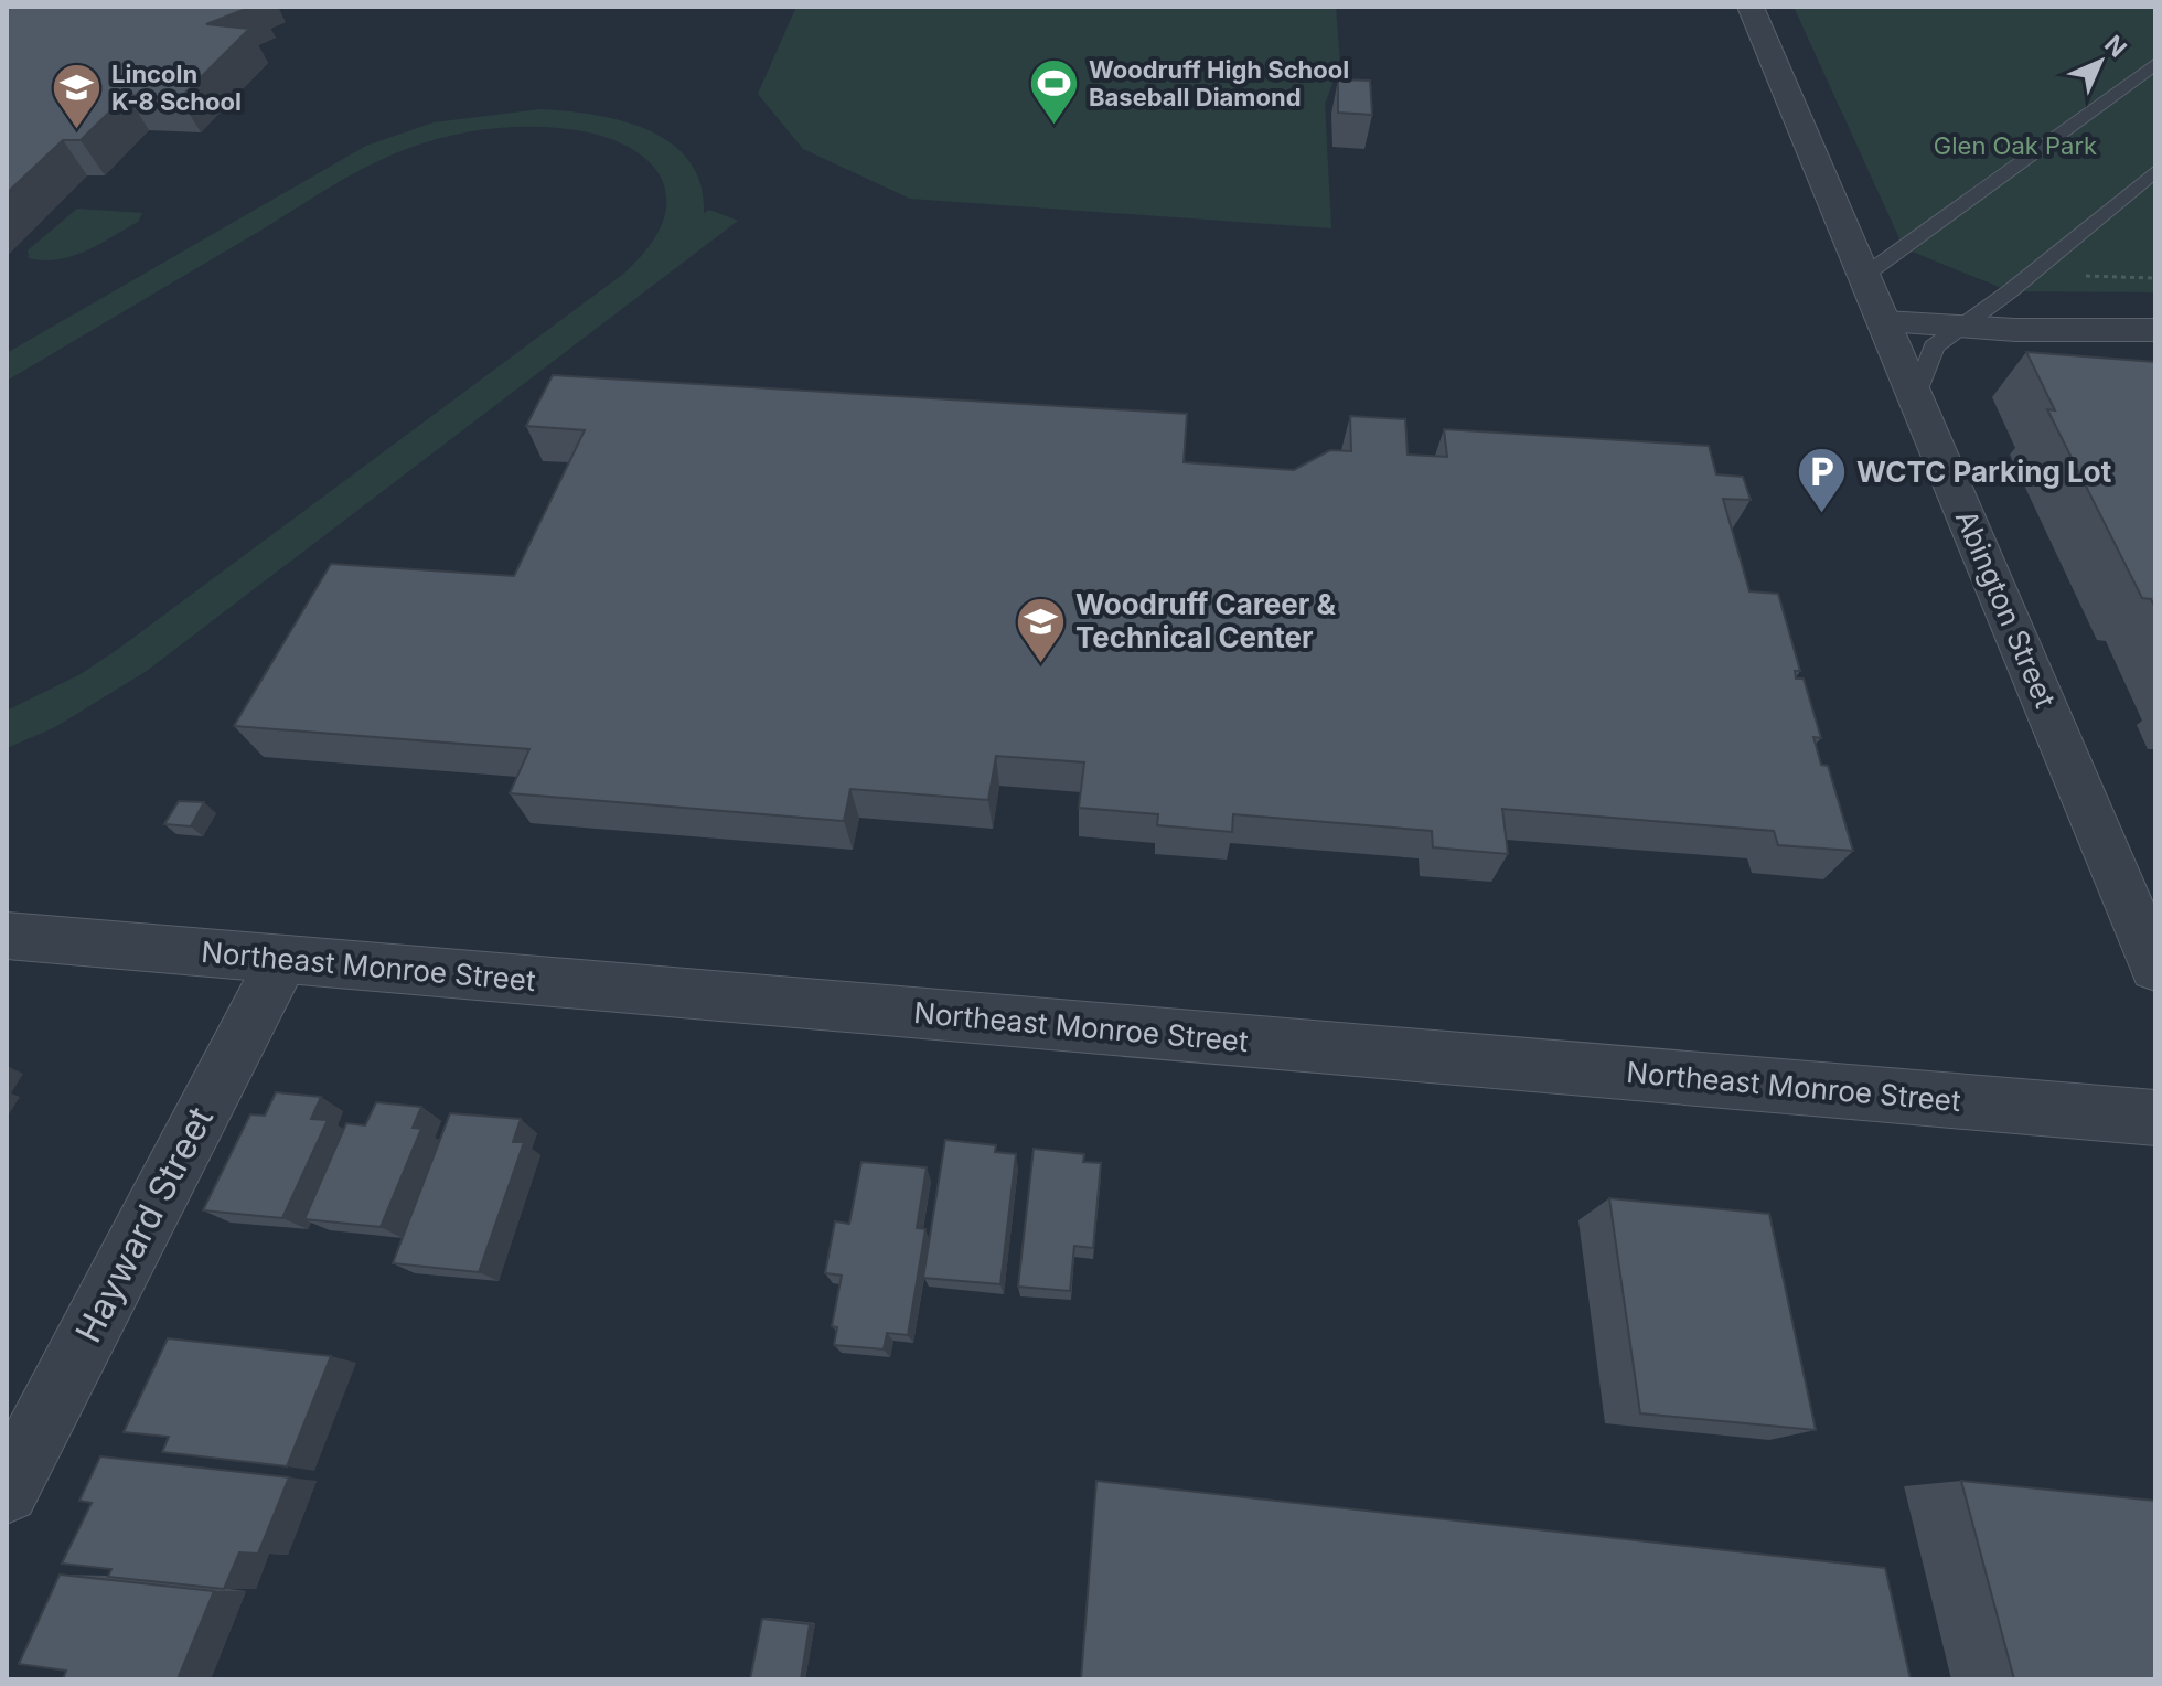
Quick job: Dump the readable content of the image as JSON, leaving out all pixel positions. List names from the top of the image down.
{
  "streets": {
    "street": ["Abington Street", "Northeast Monroe Street", "Hayward Street"]
  },
  "crossings": [
    ["Northeast Monroe Street", "Hayward Street"]
  ],
  "parks": ["Glen Oak Park"],
  "places": {
    "sports": ["Woodruff High School Baseball Diamond"],
    "school or university": ["Lincoln K-8 School", "Woodruff Career & Technical Center"],
    "parking": ["WCTC Parking Lot"]
  },
  "north": "top right"
}
